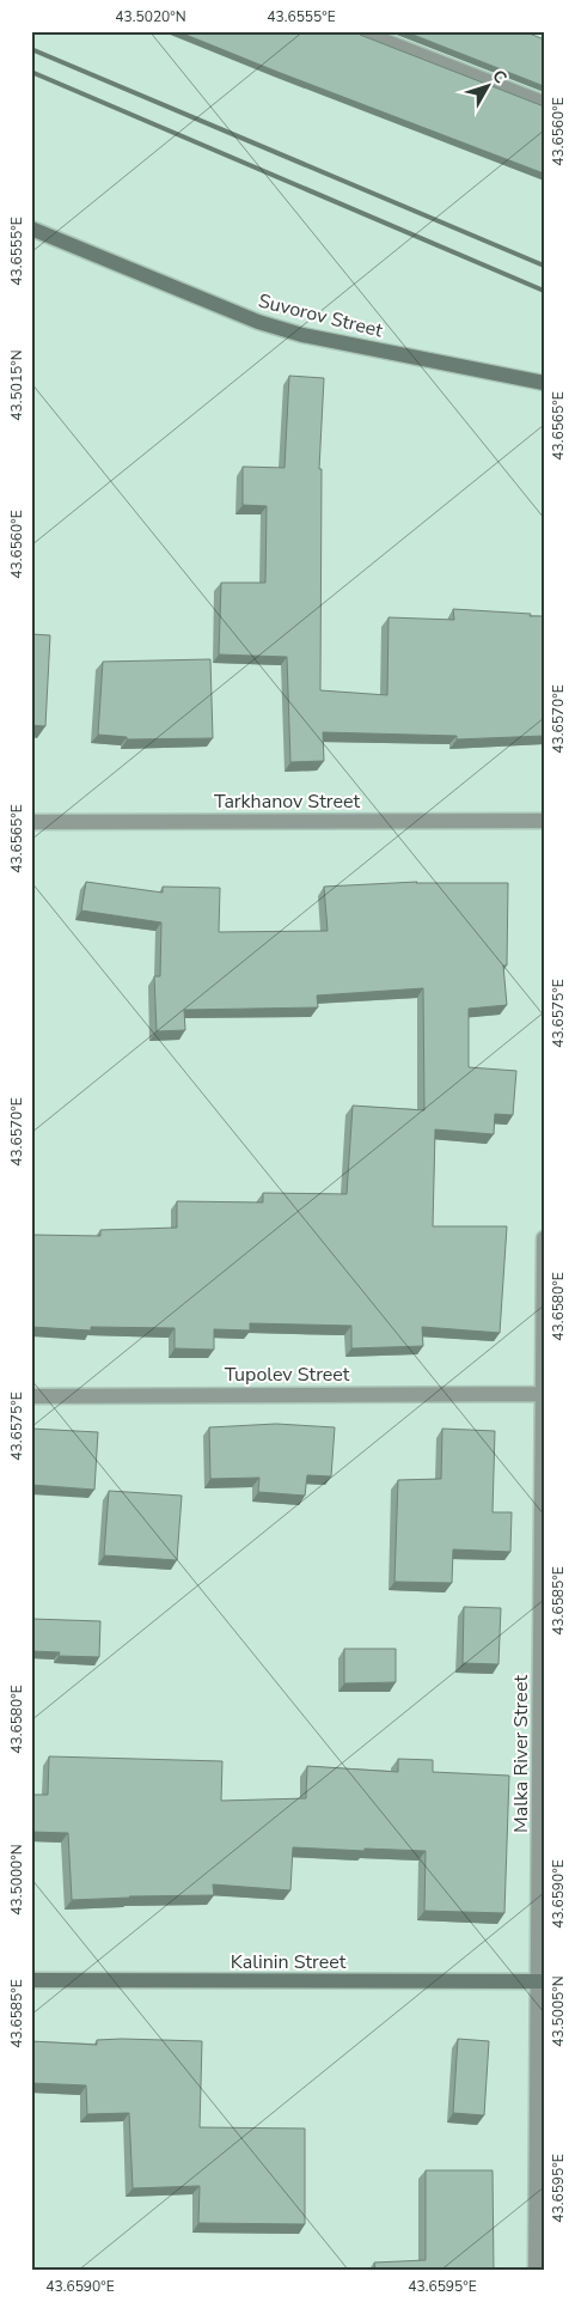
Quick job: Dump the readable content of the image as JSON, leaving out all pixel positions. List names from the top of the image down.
{
  "streets": {
    "main road": ["Suvorov Street", "Kalinin Street"],
    "street": ["Tarkhanov Street", "Tupolev Street", "Malka River Street"]
  },
  "crossings": [
    ["Tupolev Street", "Malka River Street"],
    ["Malka River Street", "Kalinin Street"]
  ],
  "north": "top right",
  "coordinates": [
    "43.5020°N",
    "43.6555°E",
    "43.6560°E",
    "43.5015°N",
    "43.6565°E",
    "43.6570°E",
    "43.6575°E",
    "43.6580°E",
    "43.6585°E",
    "43.5000°N",
    "43.6590°E",
    "43.5005°N",
    "43.6595°E"
  ]
}
